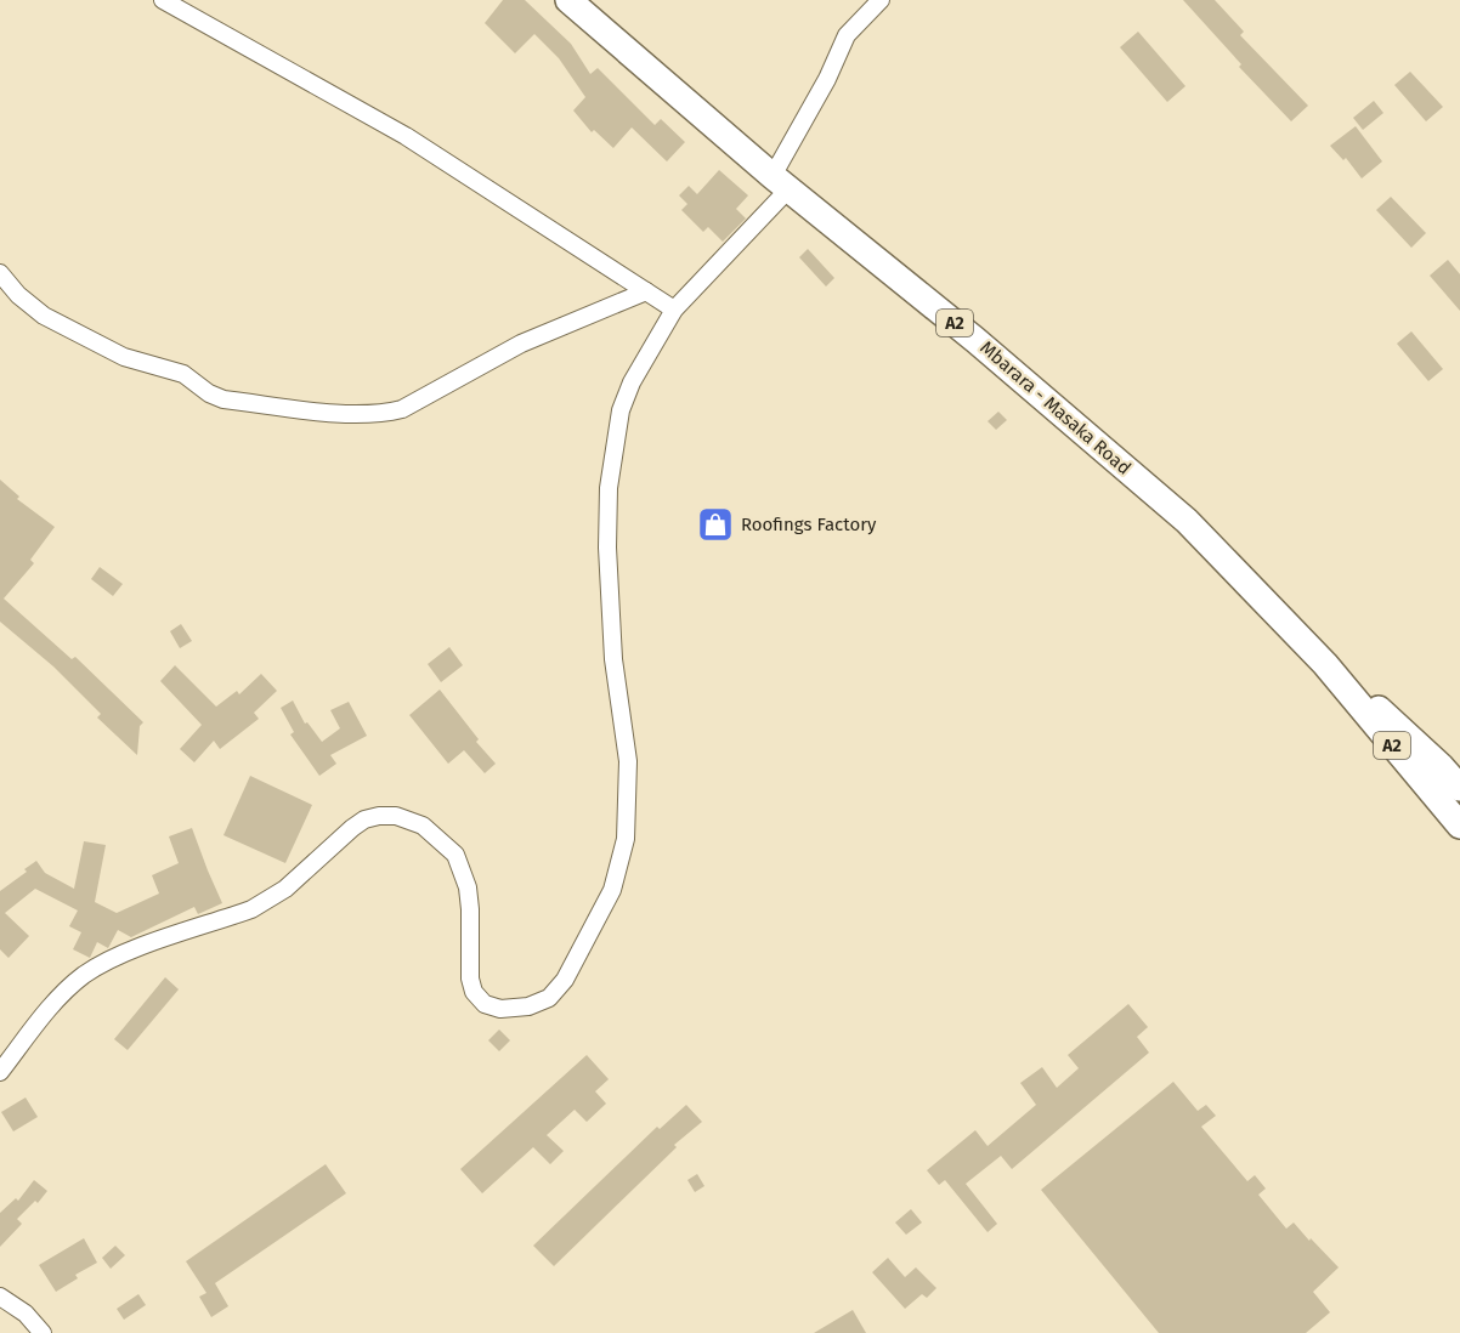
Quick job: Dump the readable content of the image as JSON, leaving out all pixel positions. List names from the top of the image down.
{
  "streets": {
    "highway": ["A2", "Mbarara - Masaka Road"]
  },
  "places": {
    "shop": ["Roofings Factory"]
  }
}
